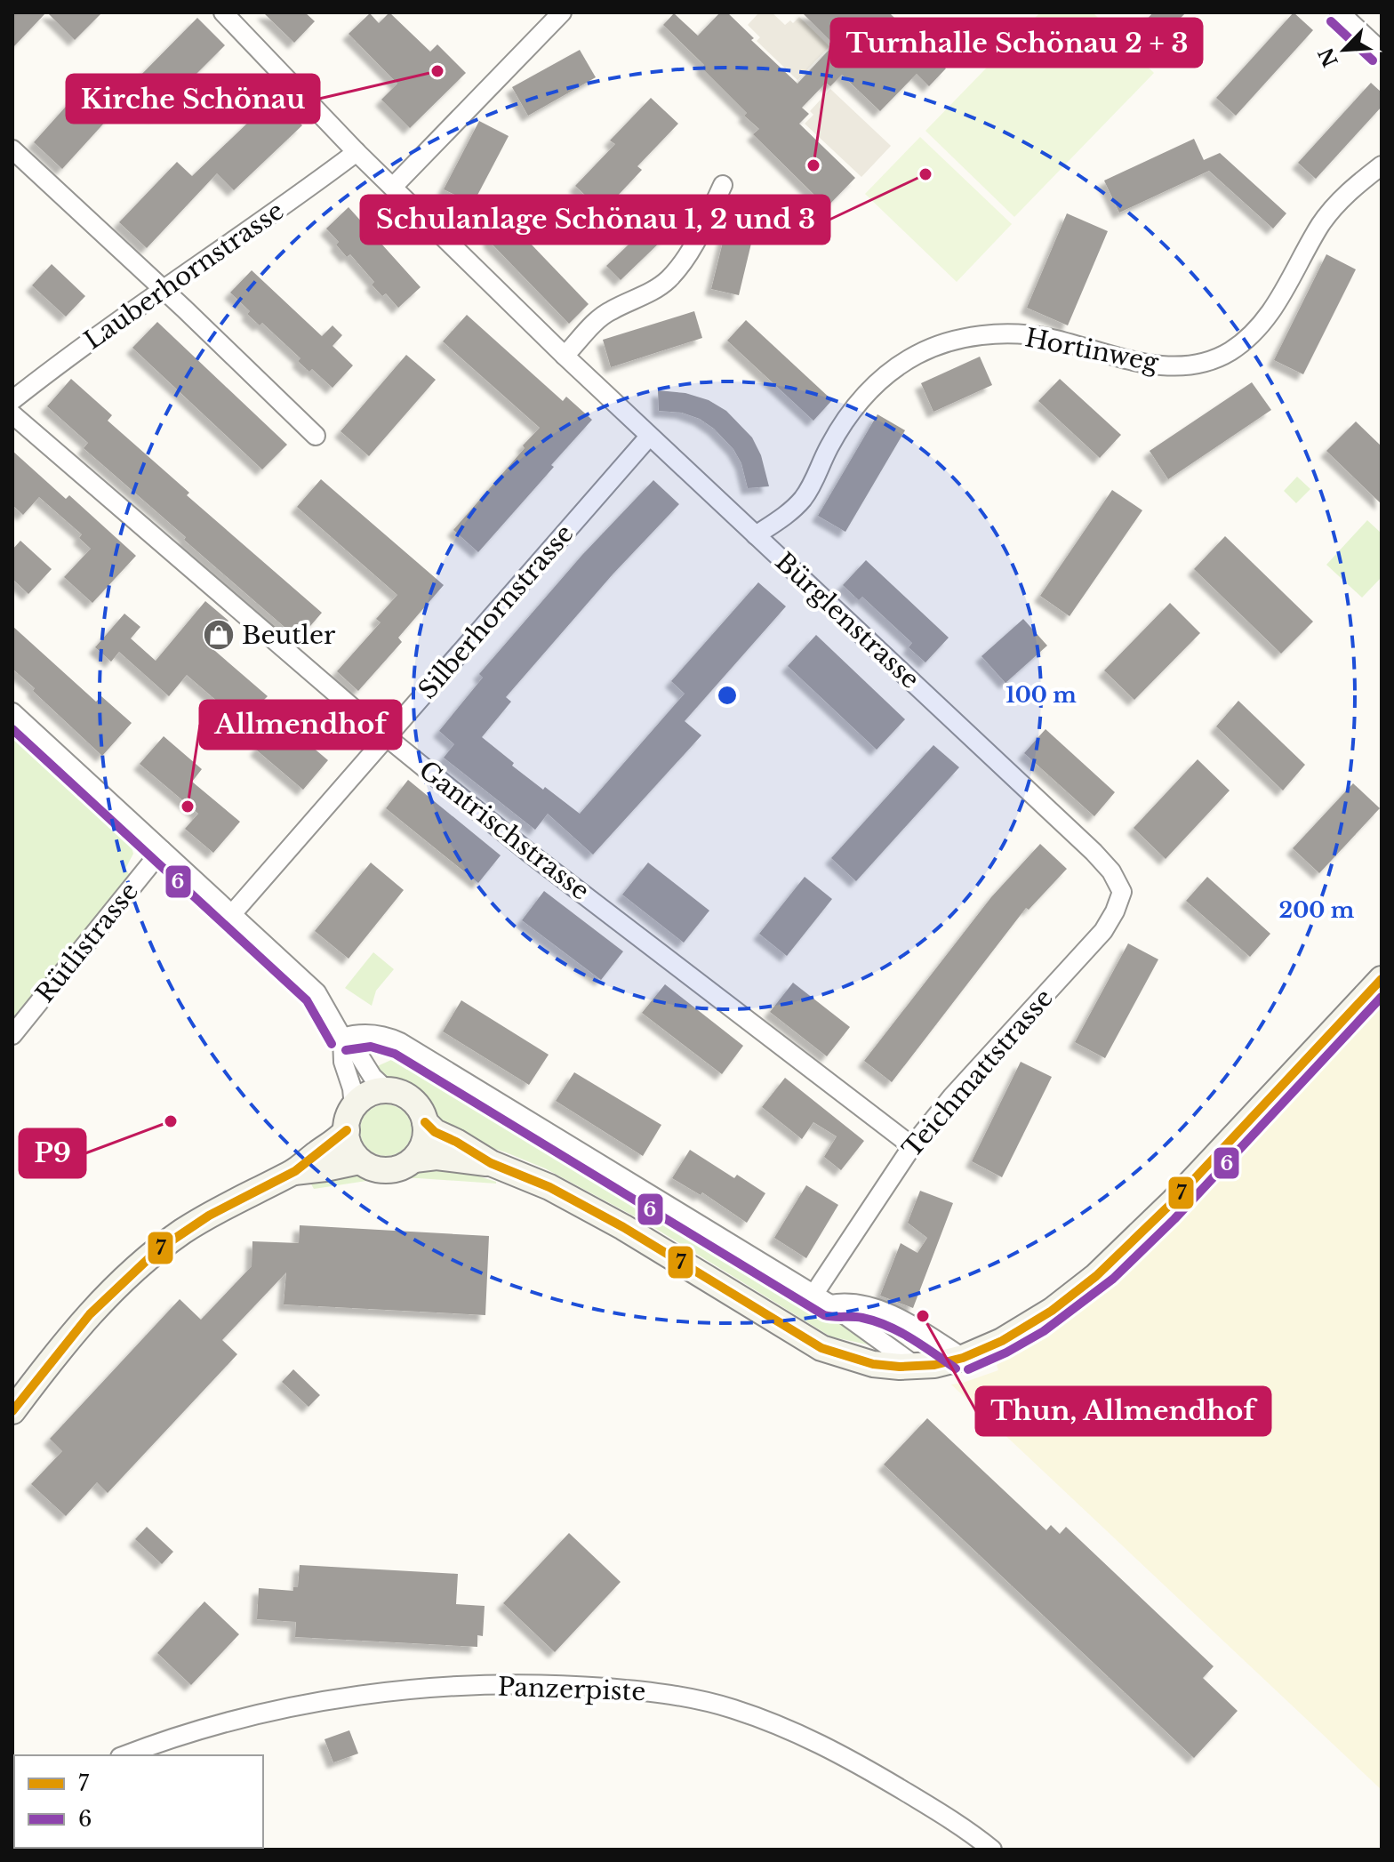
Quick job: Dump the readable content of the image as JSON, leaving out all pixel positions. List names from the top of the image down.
{
  "streets": {
    "street": [
      "Lauberhornstrasse",
      "Hortinweg",
      "Silberhornstrasse",
      "Bürglenstrasse",
      "Gantrischstrasse",
      "Rütlistrasse",
      "Teichmattstrasse",
      "Panzerpiste"
    ]
  },
  "crossings": [
    ["Lauberhornstrasse", "Bürglenstrasse"],
    ["Hortinweg", "Bürglenstrasse"],
    ["Silberhornstrasse", "Bürglenstrasse"],
    ["Silberhornstrasse", "Gantrischstrasse"],
    ["Bürglenstrasse", "Teichmattstrasse"],
    ["Gantrischstrasse", "Teichmattstrasse"]
  ],
  "places": {
    "other": [
      "Kirche Schönau",
      "Turnhalle Schönau 2 + 3",
      "Schulanlage Schönau 1, 2 und 3",
      "Allmendhof",
      "P9",
      "Thun, Allmendhof"
    ],
    "shop": ["Beutler"]
  },
  "lines": ["transit line 6", "transit line 7"],
  "legend": ["7", "6"],
  "north": "bottom left",
  "rings": ["100 m", "200 m"]
}
